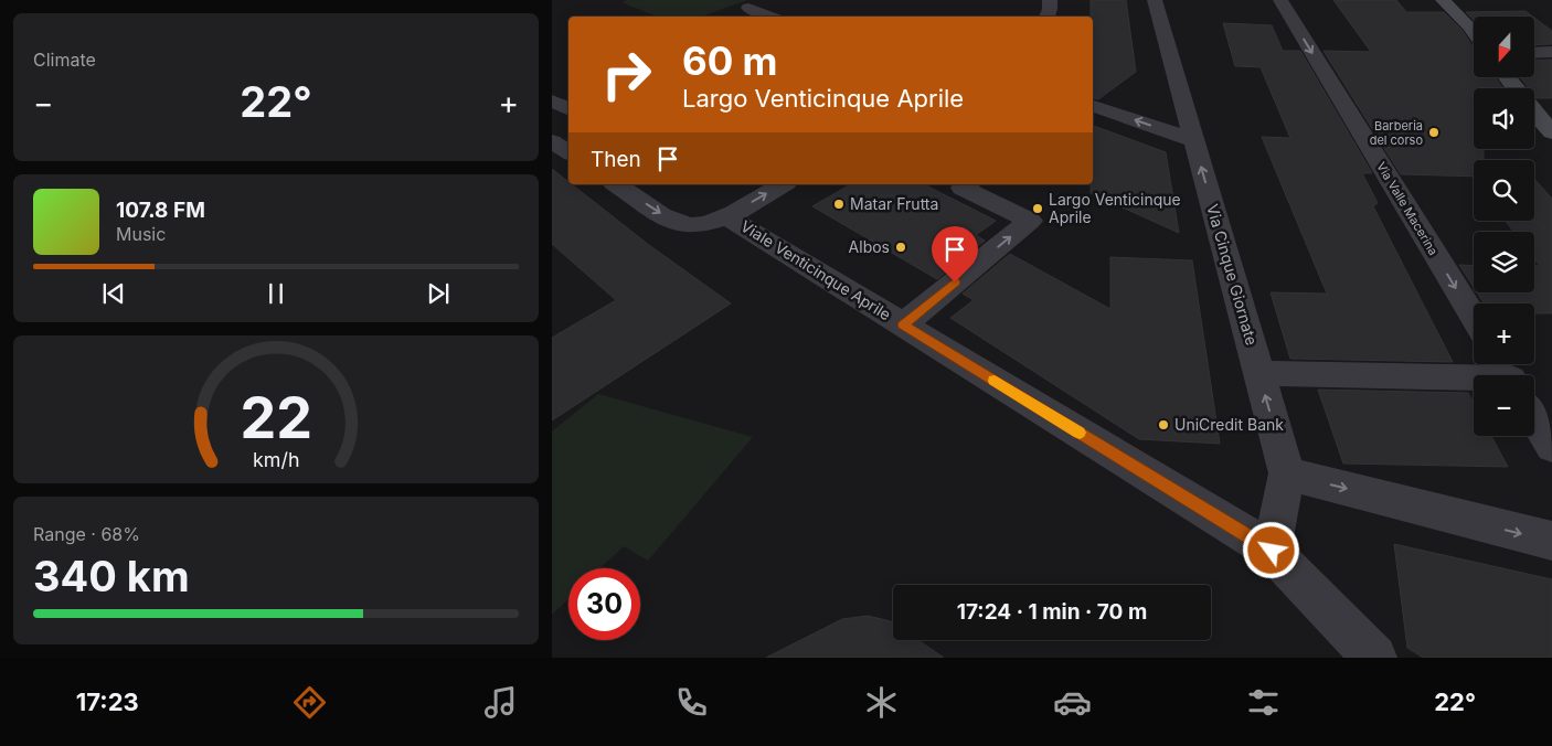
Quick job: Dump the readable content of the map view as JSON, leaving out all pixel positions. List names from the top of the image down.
{
  "streets": {
    "street": ["Via Valle Macerina", "Viale Venticinque Aprile", "Via Cinque Giornate"]
  },
  "crossings": [
    ["Viale Venticinque Aprile", "Via Cinque Giornate"]
  ],
  "one_way": ["Via Valle Macerina", "Via Cinque Giornate"],
  "places": [
    "Barberia del corso",
    "Matar Frutta",
    "Largo Venticinque Aprile",
    "Albos",
    "UniCredit Bank"
  ],
  "north": "bottom",
  "page": {
    "tile": [
      "Climate",
      ["Range · 68%", "340 km"]
    ],
    "map_buttons": ["+", "−"],
    "turn": ["60 m", "Largo Venticinque Aprile"],
    "heat": ["−", "22°", "+"],
    "then": "Then",
    "song": ["107.8 FM", "Music"],
    "limit": "30",
    "trip": "17:24 · 1 min · 70 m",
    "tabs": ["17:23", "22°"],
    "gauge": ["22", "km/h"]
  }
}
